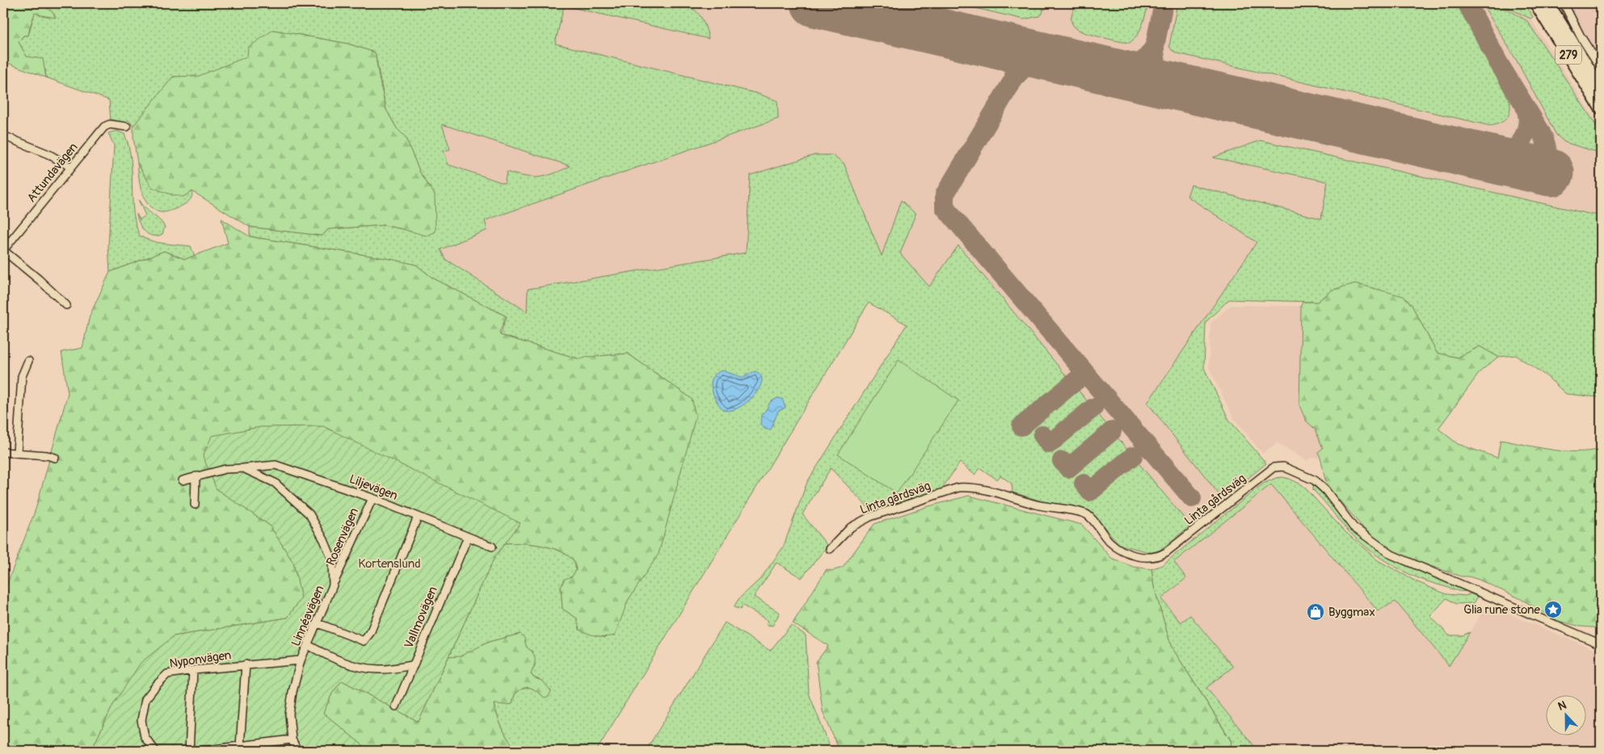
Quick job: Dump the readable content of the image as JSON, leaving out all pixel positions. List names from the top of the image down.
{
  "streets": {
    "main road": ["279"],
    "street": [
      "Attundavägen",
      "Liljevägen",
      "Linta gårdsväg",
      "Rosenvägen",
      "Linnéavägen",
      "Vallmovägen",
      "Nyponvägen"
    ]
  },
  "crossings": [
    ["Liljevägen", "Rosenvägen"],
    ["Liljevägen", "Linnéavägen"],
    ["Liljevägen", "Vallmovägen"],
    ["Rosenvägen", "Linnéavägen"],
    ["Linnéavägen", "Nyponvägen"]
  ],
  "parks": ["Kortenslund"],
  "places": {
    "place": ["Glia rune stone"],
    "shop": ["Byggmax"]
  },
  "north": "top"
}
